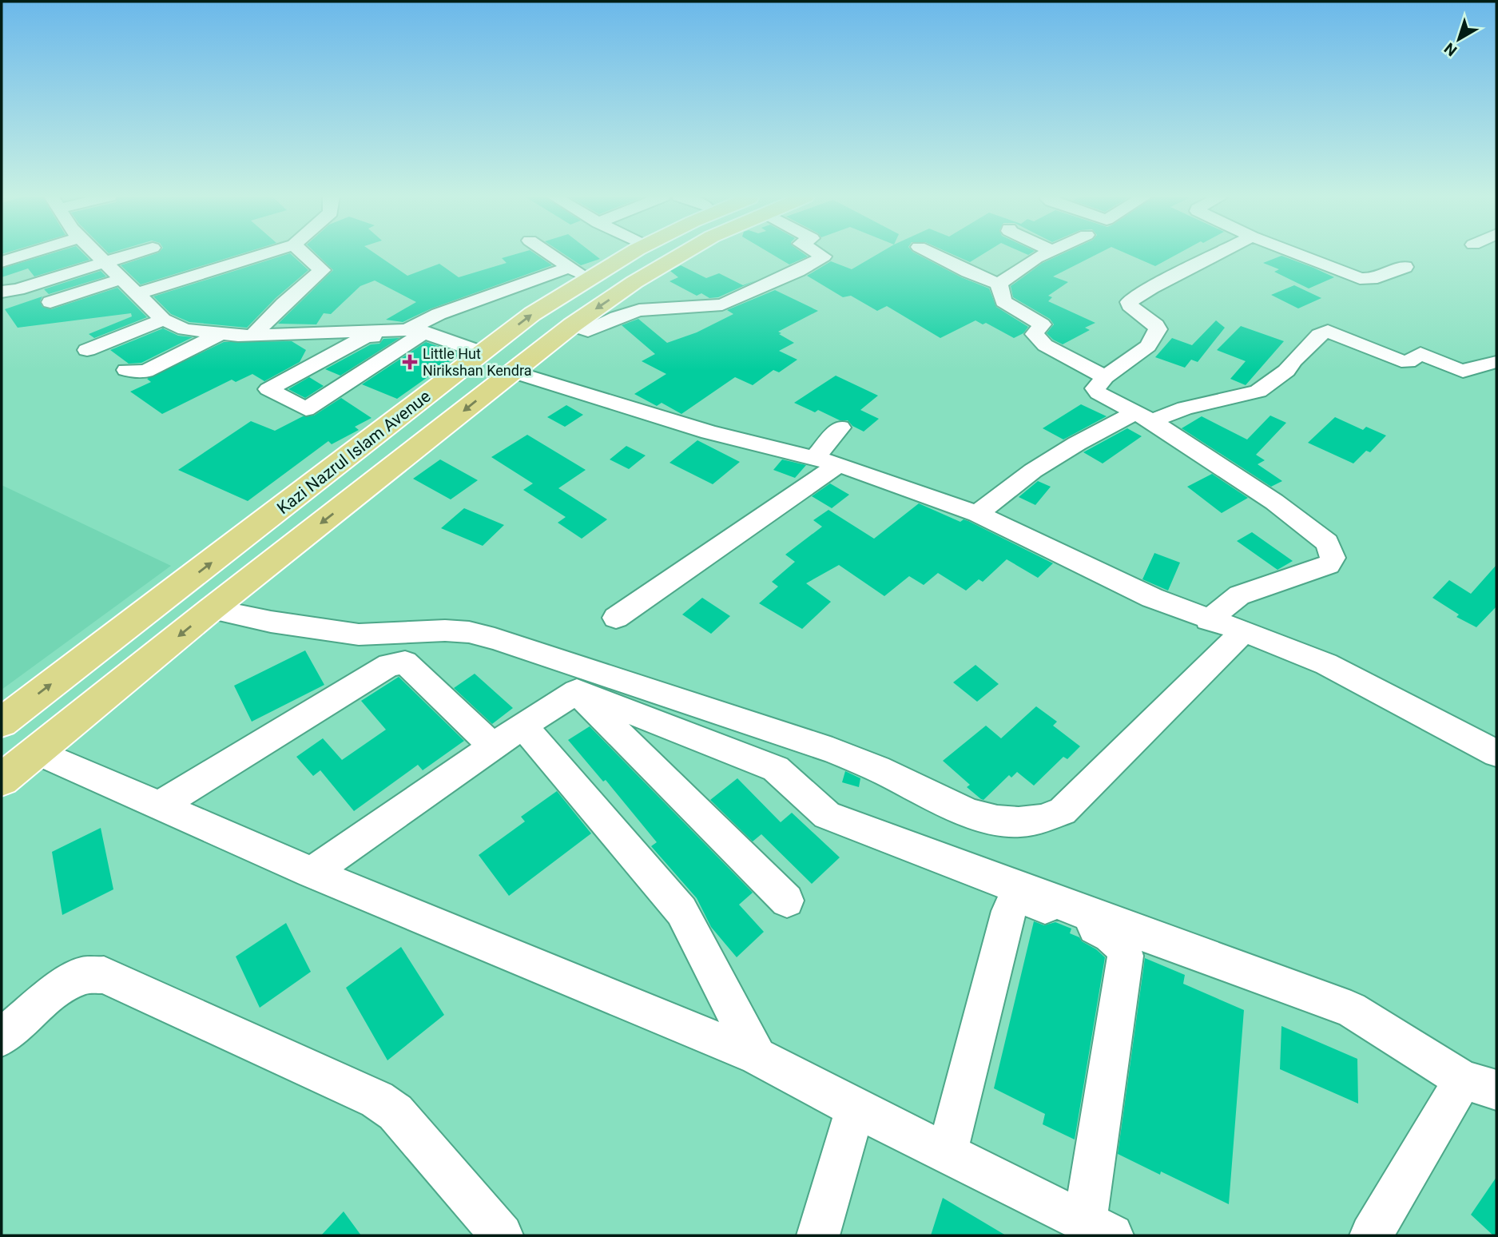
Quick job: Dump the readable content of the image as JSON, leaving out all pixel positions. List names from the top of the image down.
{
  "streets": {
    "main road": ["Kazi Nazrul Islam Avenue"]
  },
  "places": {
    "health": ["Little Hut Nirikshan Kendra"]
  },
  "north": "bottom left"
}
